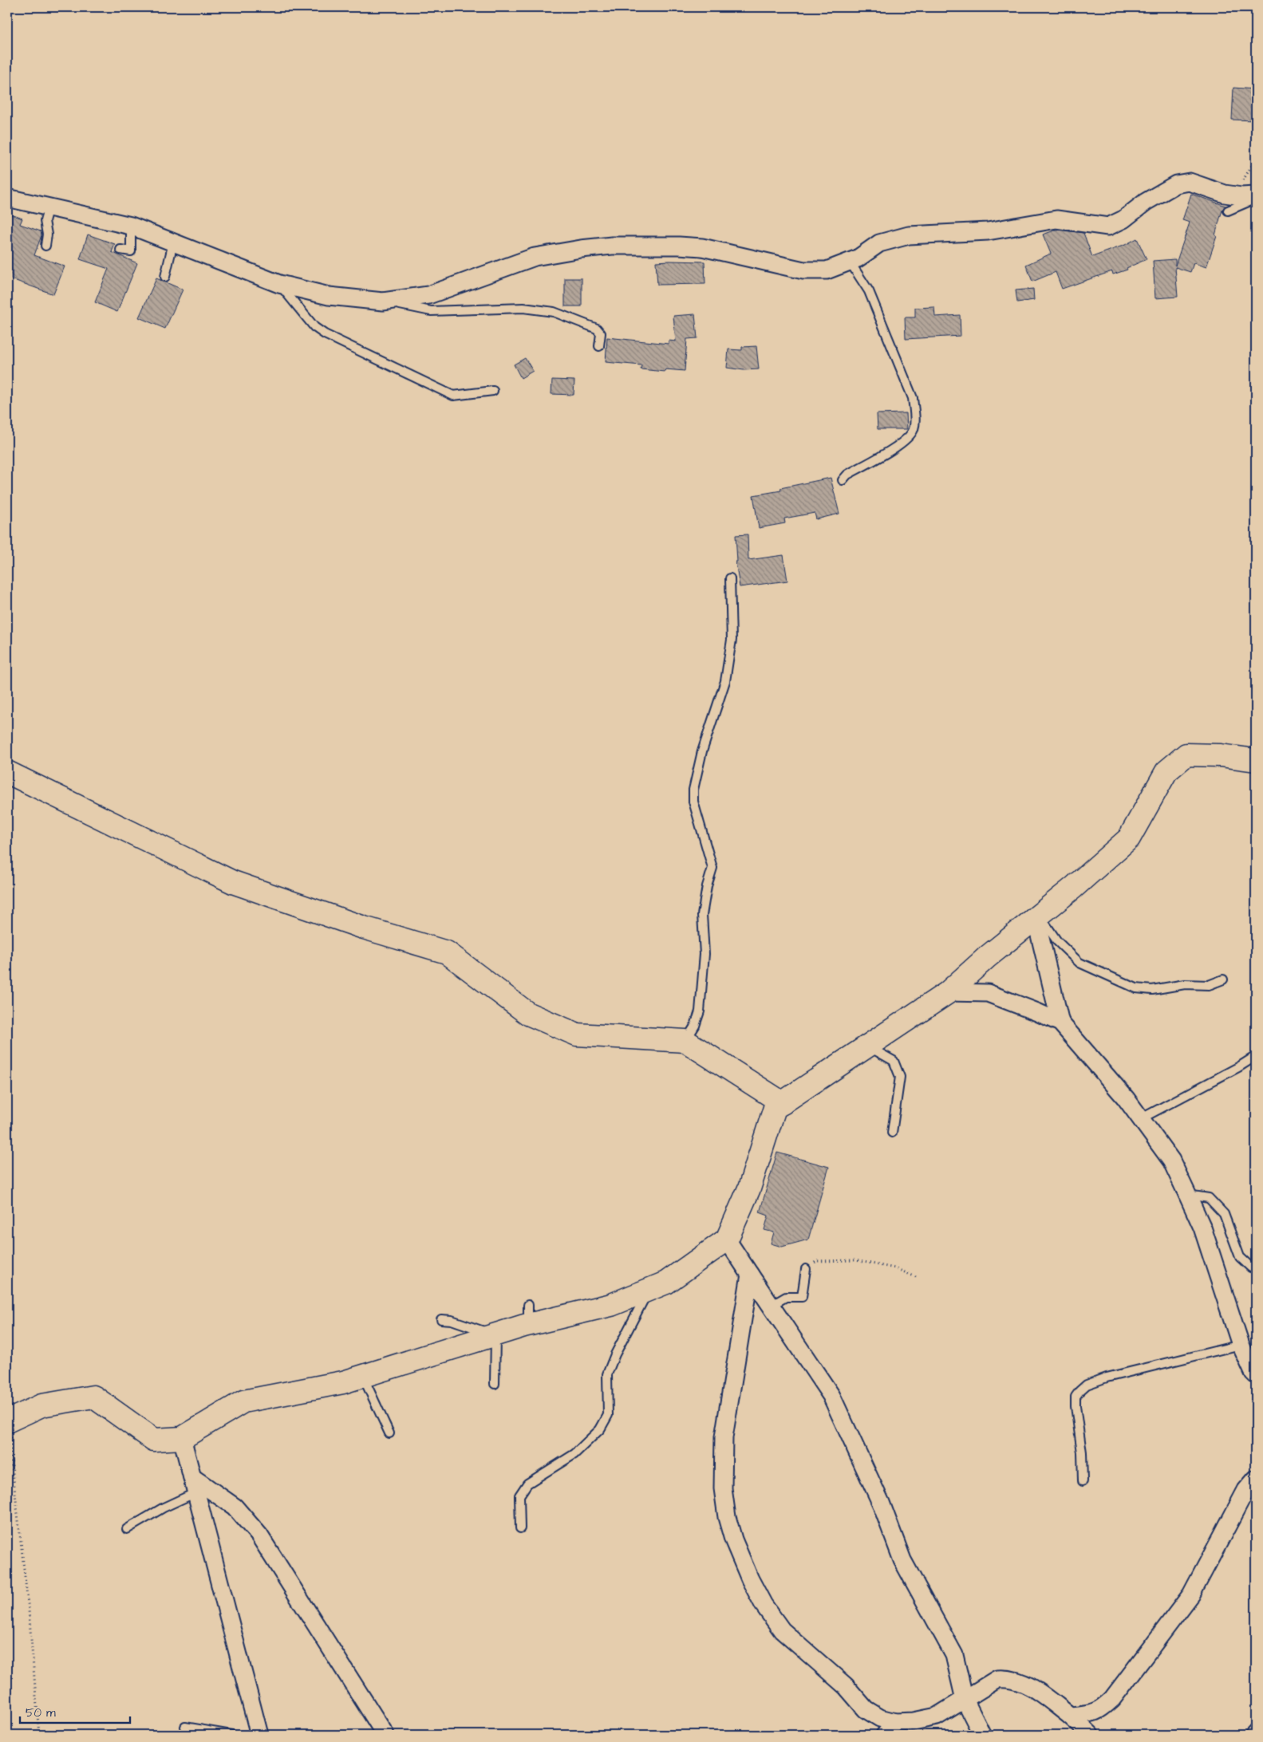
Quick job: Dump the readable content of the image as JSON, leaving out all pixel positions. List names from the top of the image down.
{
  "scale_bar": "50 m"
}
